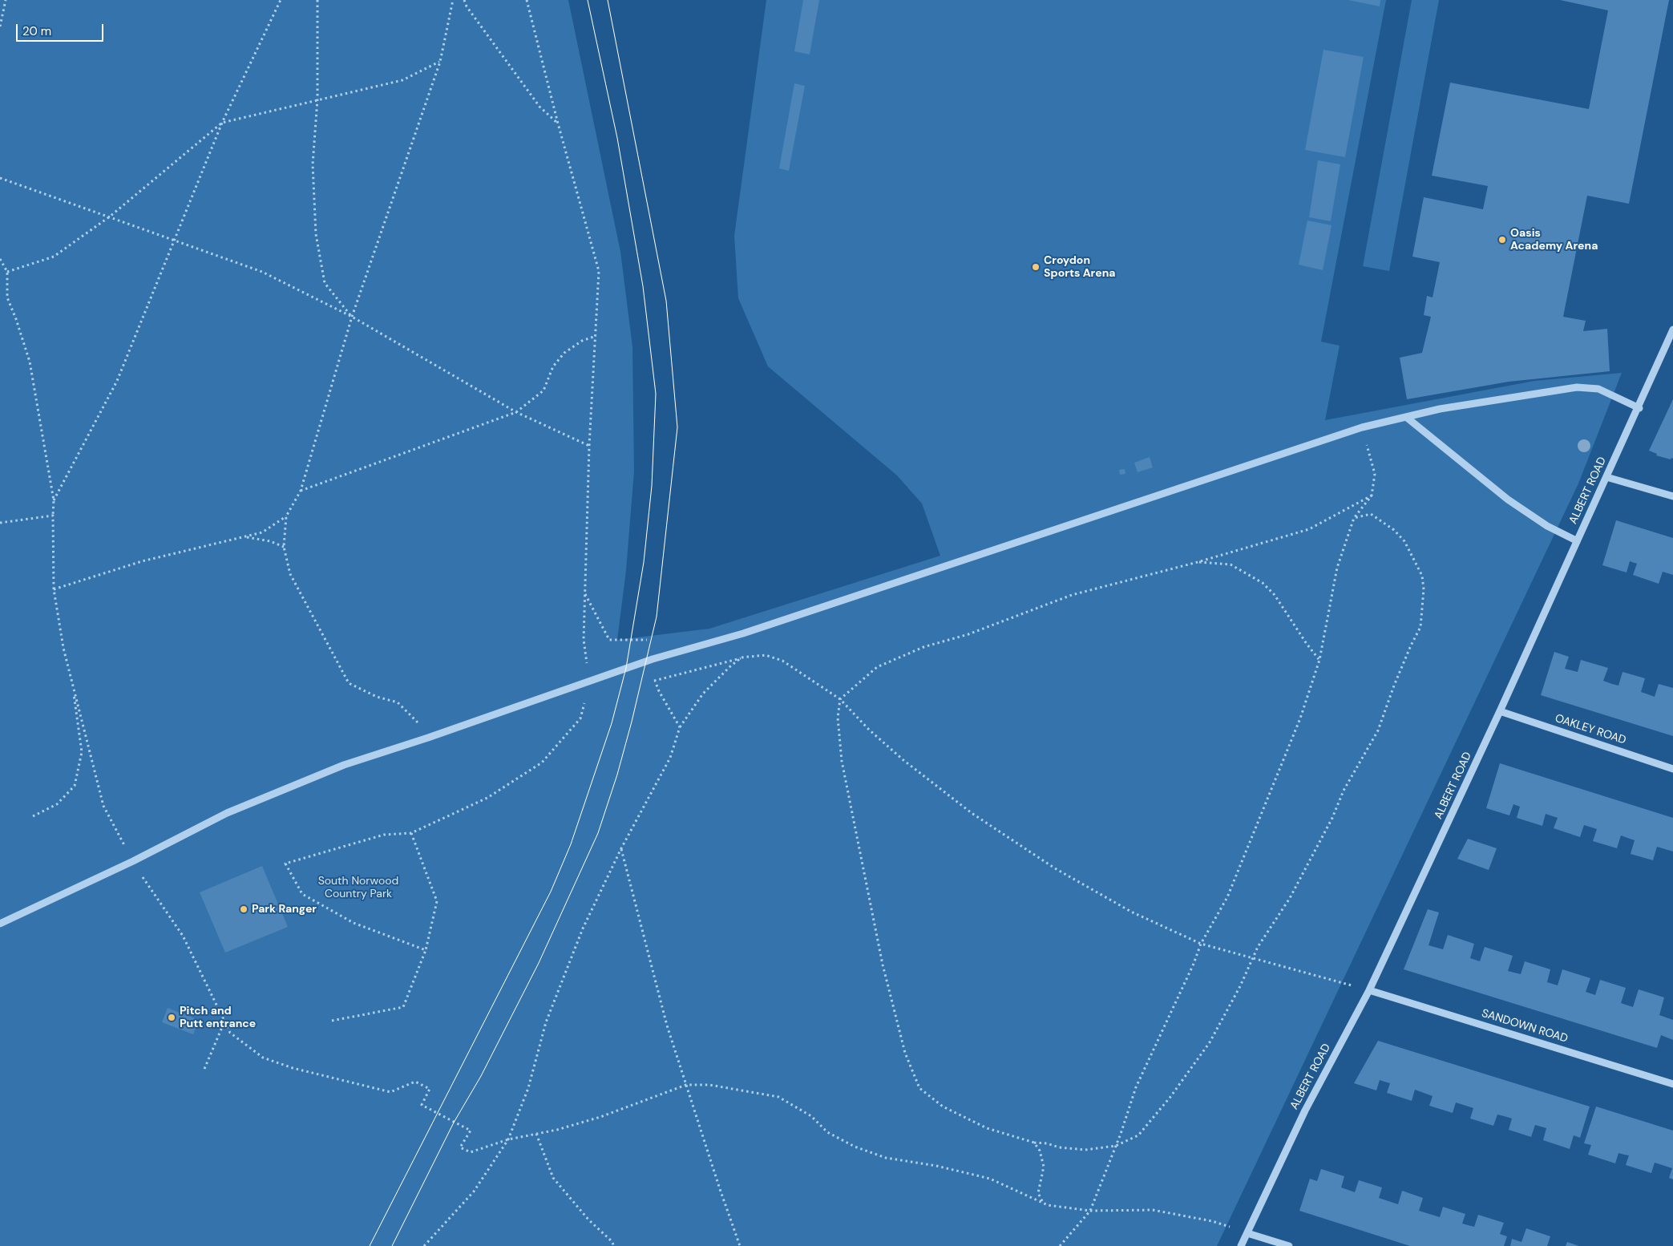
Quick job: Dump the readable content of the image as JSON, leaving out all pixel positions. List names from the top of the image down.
{
  "streets": {
    "street": ["ALBERT ROAD", "OAKLEY ROAD", "SANDOWN ROAD"]
  },
  "crossings": [
    ["ALBERT ROAD", "OAKLEY ROAD"],
    ["ALBERT ROAD", "SANDOWN ROAD"]
  ],
  "parks": ["South Norwood Country Park"],
  "places": [
    "Oasis Academy Arena",
    "Croydon Sports Arena",
    "Park Ranger",
    "Pitch and Putt entrance"
  ],
  "scale_bar": "20 m"
}
